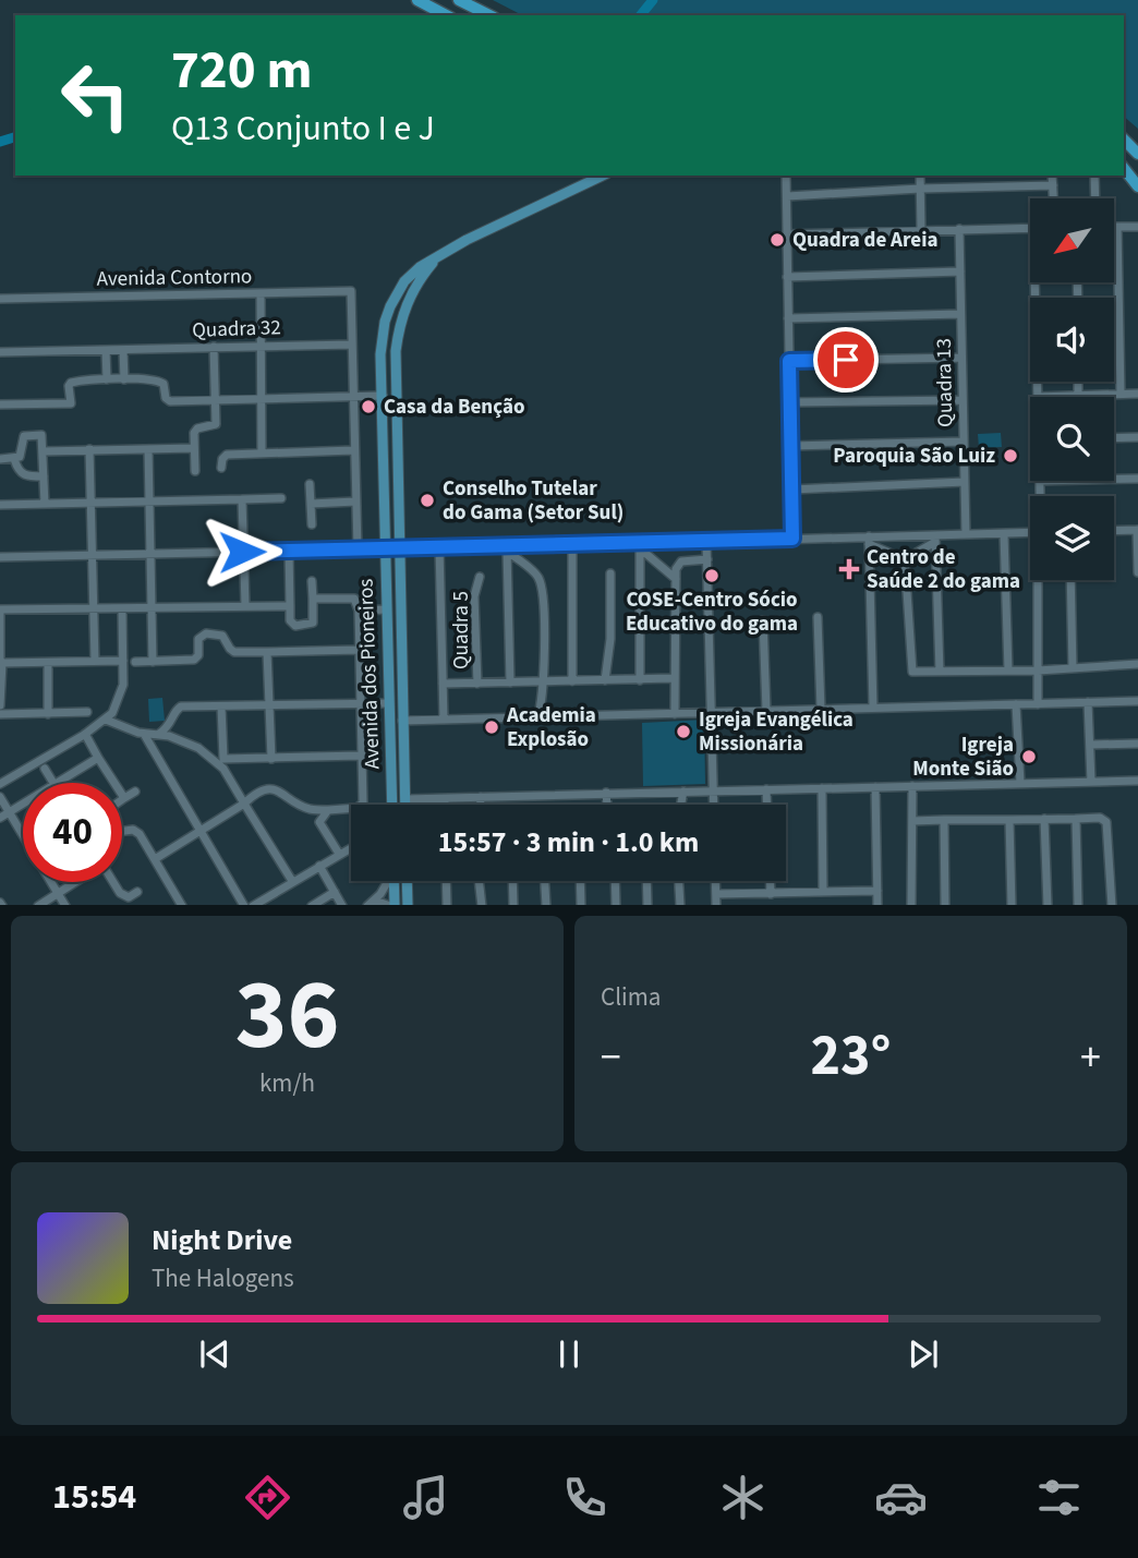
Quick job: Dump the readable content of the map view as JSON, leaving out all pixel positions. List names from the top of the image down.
{
  "streets": {
    "main road": ["Avenida dos Pioneiros"],
    "street": [
      "Avenida Contorno",
      "Quadra 32",
      "Quadra 13",
      "Quadra 5"
    ]
  },
  "crossings": [
    ["Avenida Contorno", "Quadra 32"]
  ],
  "places": {
    "other": [
      "Quadra de Areia",
      "Casa da Benção",
      "Paroquia São Luiz",
      "Conselho Tutelar do Gama (Setor Sul)",
      "COSE-Centro Sócio Educativo do gama",
      "Academia Explosão",
      "Igreja Evangélica Missionária",
      "Igreja Monte Sião"
    ],
    "health": ["Centro de Saúde 2 do gama"]
  },
  "north": "bottom left",
  "page": {
    "turn": ["720 m", "Q13 Conjunto I e J"],
    "limit": "40",
    "trip": "15:57 · 3 min · 1.0 km",
    "tile": [
      ["36", "km/h"],
      "Clima"
    ],
    "heat": ["−", "23°", "+"],
    "song": ["Night Drive", "The Halogens"],
    "tabs": "15:54"
  }
}
